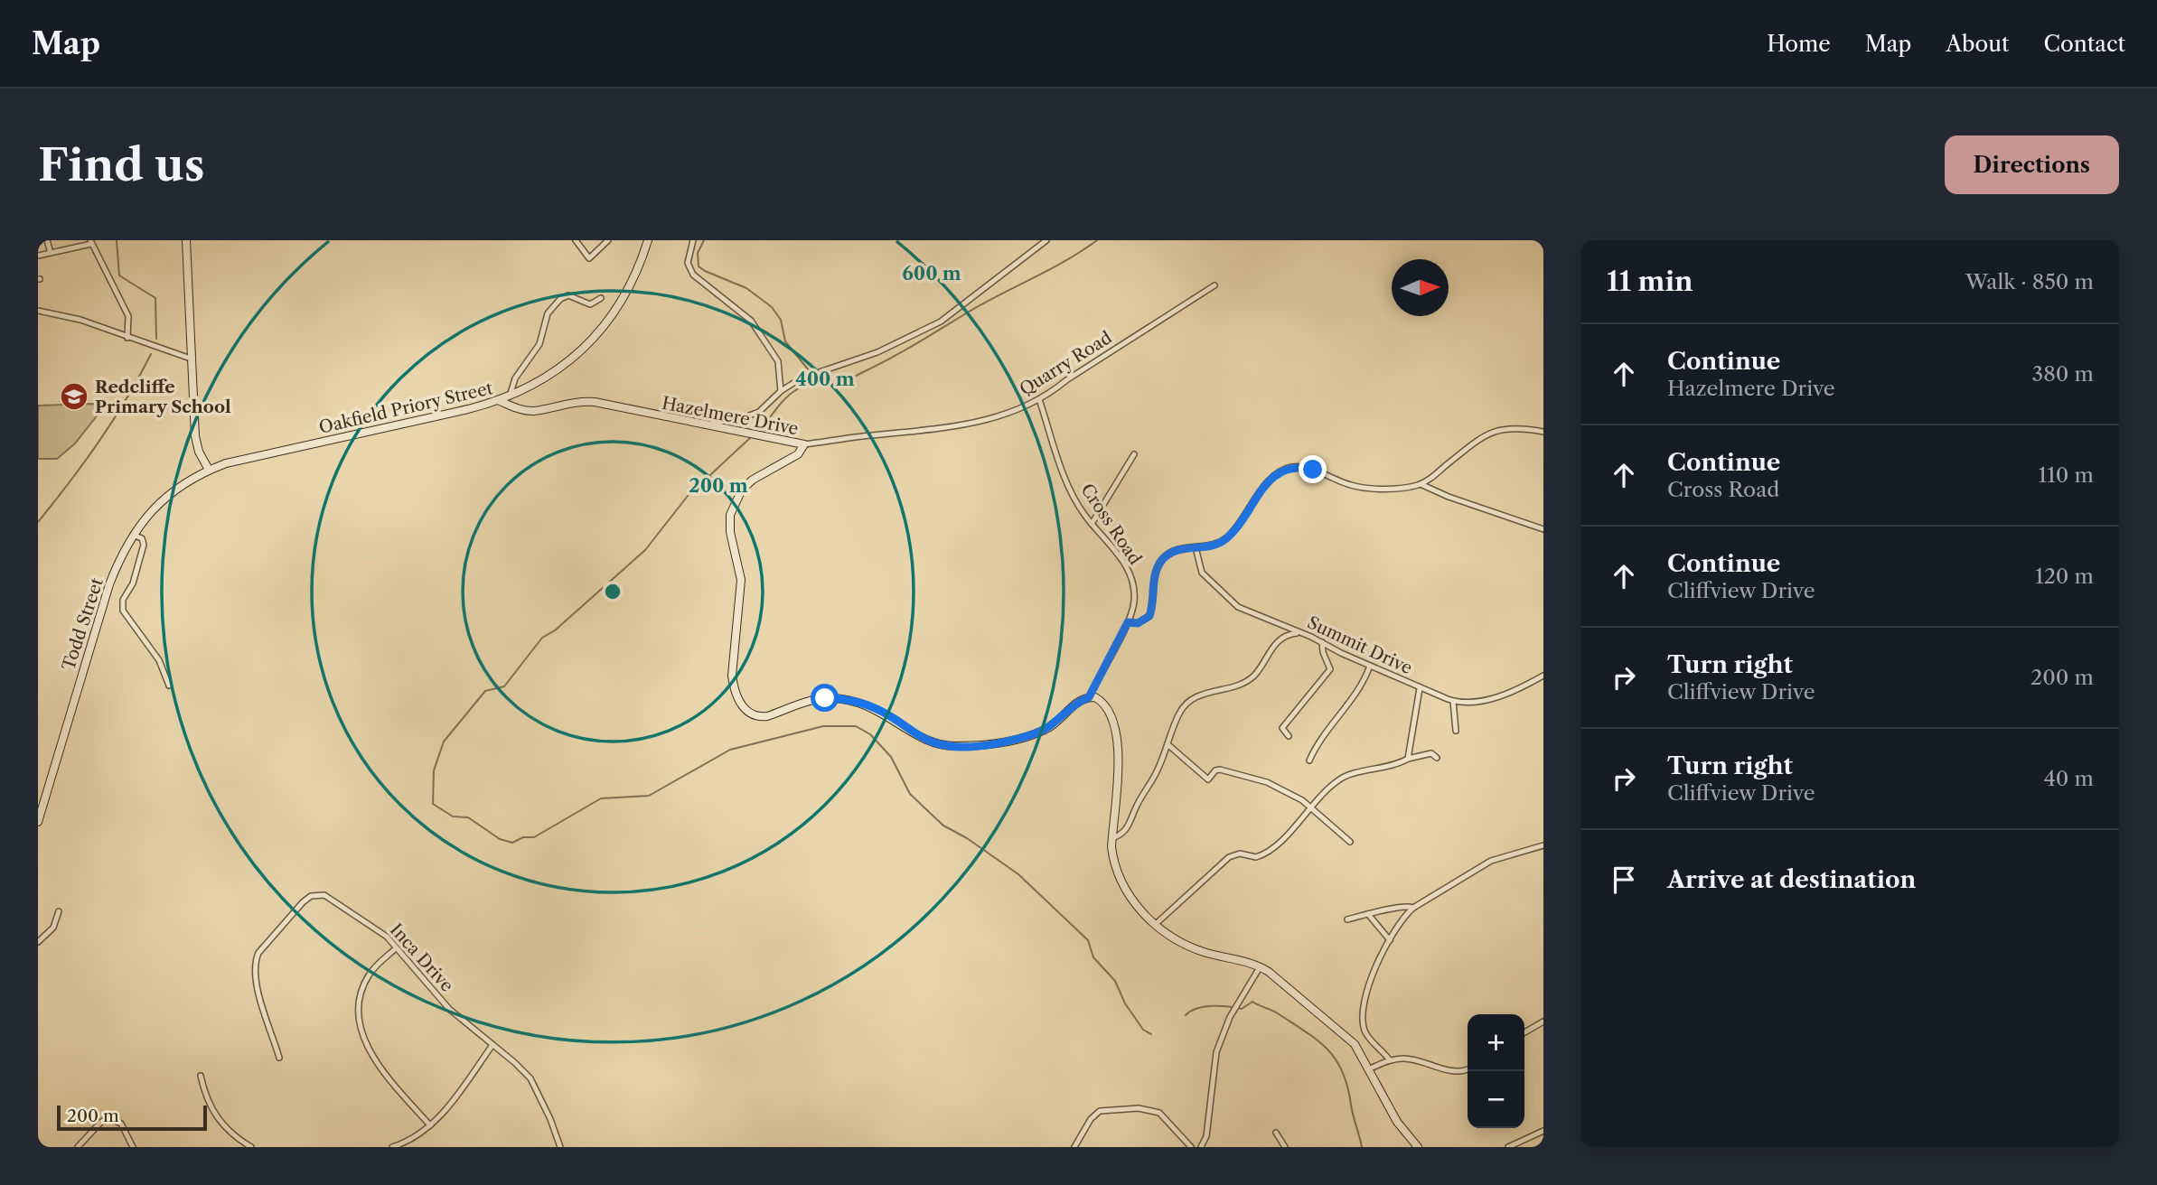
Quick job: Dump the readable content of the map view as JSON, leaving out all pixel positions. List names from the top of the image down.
{
  "streets": {
    "street": [
      "Quarry Road",
      "Oakfield Priory Street",
      "Hazelmere Drive",
      "Cross Road",
      "Todd Street",
      "Summit Drive",
      "Inca Drive"
    ]
  },
  "crossings": [
    ["Quarry Road", "Hazelmere Drive"],
    ["Quarry Road", "Cross Road"],
    ["Oakfield Priory Street", "Hazelmere Drive"],
    ["Oakfield Priory Street", "Todd Street"],
    ["Hazelmere Drive", "Cross Road"]
  ],
  "places": {
    "school or university": ["Redcliffe Primary School"]
  },
  "scale_bar": "200 m",
  "north": "right",
  "page": {
    "header": "Map",
    "nav": [
      "Home",
      "Map",
      "About",
      "Contact"
    ],
    "buttons": "Directions",
    "title": "Find us",
    "heading": ["11 min", "Walk · 850 m"],
    "list": [
      ["Continue", "Hazelmere Drive", "380 m"],
      ["Continue", "Cross Road", "110 m"],
      ["Continue", "Cliffview Drive", "120 m"],
      ["Turn right", "Cliffview Drive", "200 m"],
      ["Turn right", "Cliffview Drive", "40 m"],
      "Arrive at destination"
    ],
    "map_buttons": ["+", "−"],
    "scale": "200 m"
  },
  "rings": ["600 m", "400 m", "200 m"]
}
